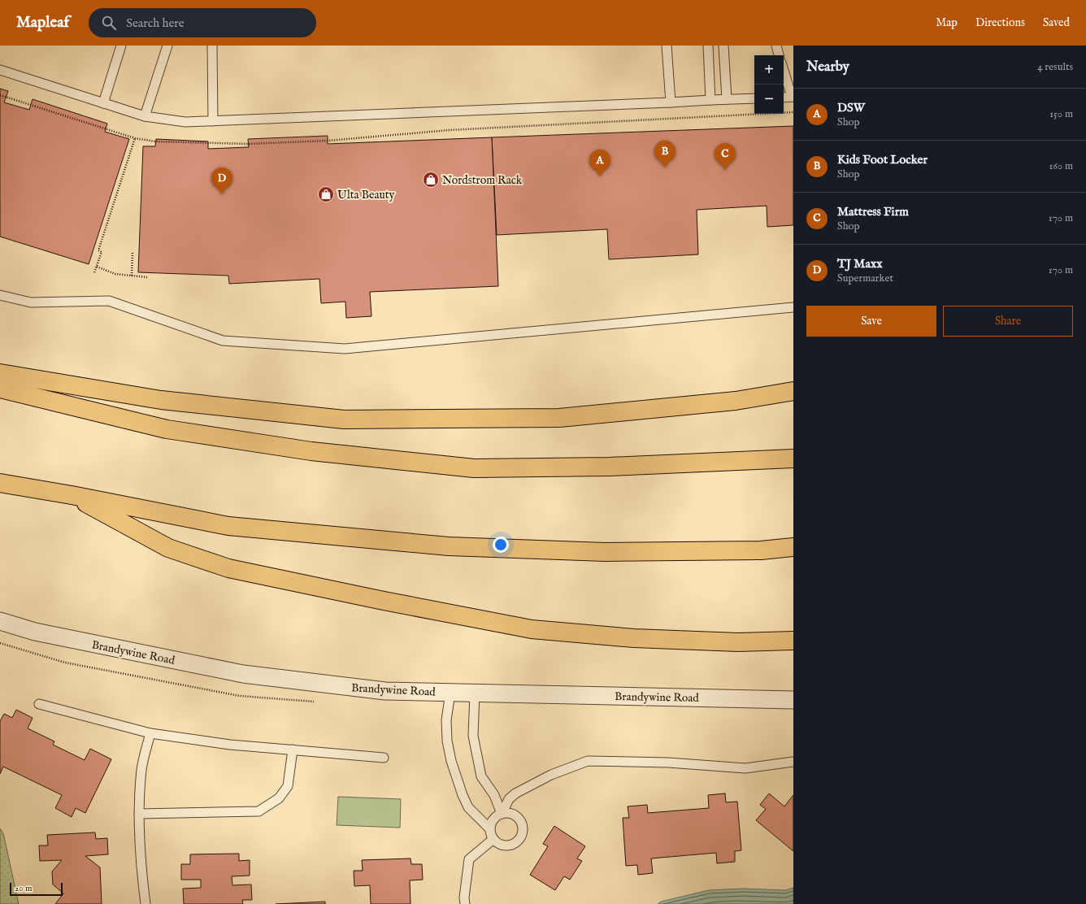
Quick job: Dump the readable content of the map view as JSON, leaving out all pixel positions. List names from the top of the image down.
{
  "streets": {
    "street": ["Brandywine Road"]
  },
  "places": {
    "shop": ["Nordstrom Rack", "Ulta Beauty"]
  },
  "scale_bar": "20 m",
  "page": {
    "header": "Mapleaf",
    "search": "Search here",
    "nav": ["Map", "Directions", "Saved"],
    "heading": ["Nearby", "4 results"],
    "map_buttons": ["+", "−"],
    "list": [
      {
        "mark": "A",
        "name": "DSW",
        "note": "Shop",
        "value": "150 m"
      },
      {
        "mark": "B",
        "name": "Kids Foot Locker",
        "note": "Shop",
        "value": "160 m"
      },
      {
        "mark": "C",
        "name": "Mattress Firm",
        "note": "Shop",
        "value": "170 m"
      },
      {
        "mark": "D",
        "name": "TJ Maxx",
        "note": "Supermarket",
        "value": "170 m"
      }
    ],
    "pins": [
      "B",
      "C",
      "A",
      "D"
    ],
    "buttons": ["Save", "Share"],
    "scale": "20 m"
  }
}
